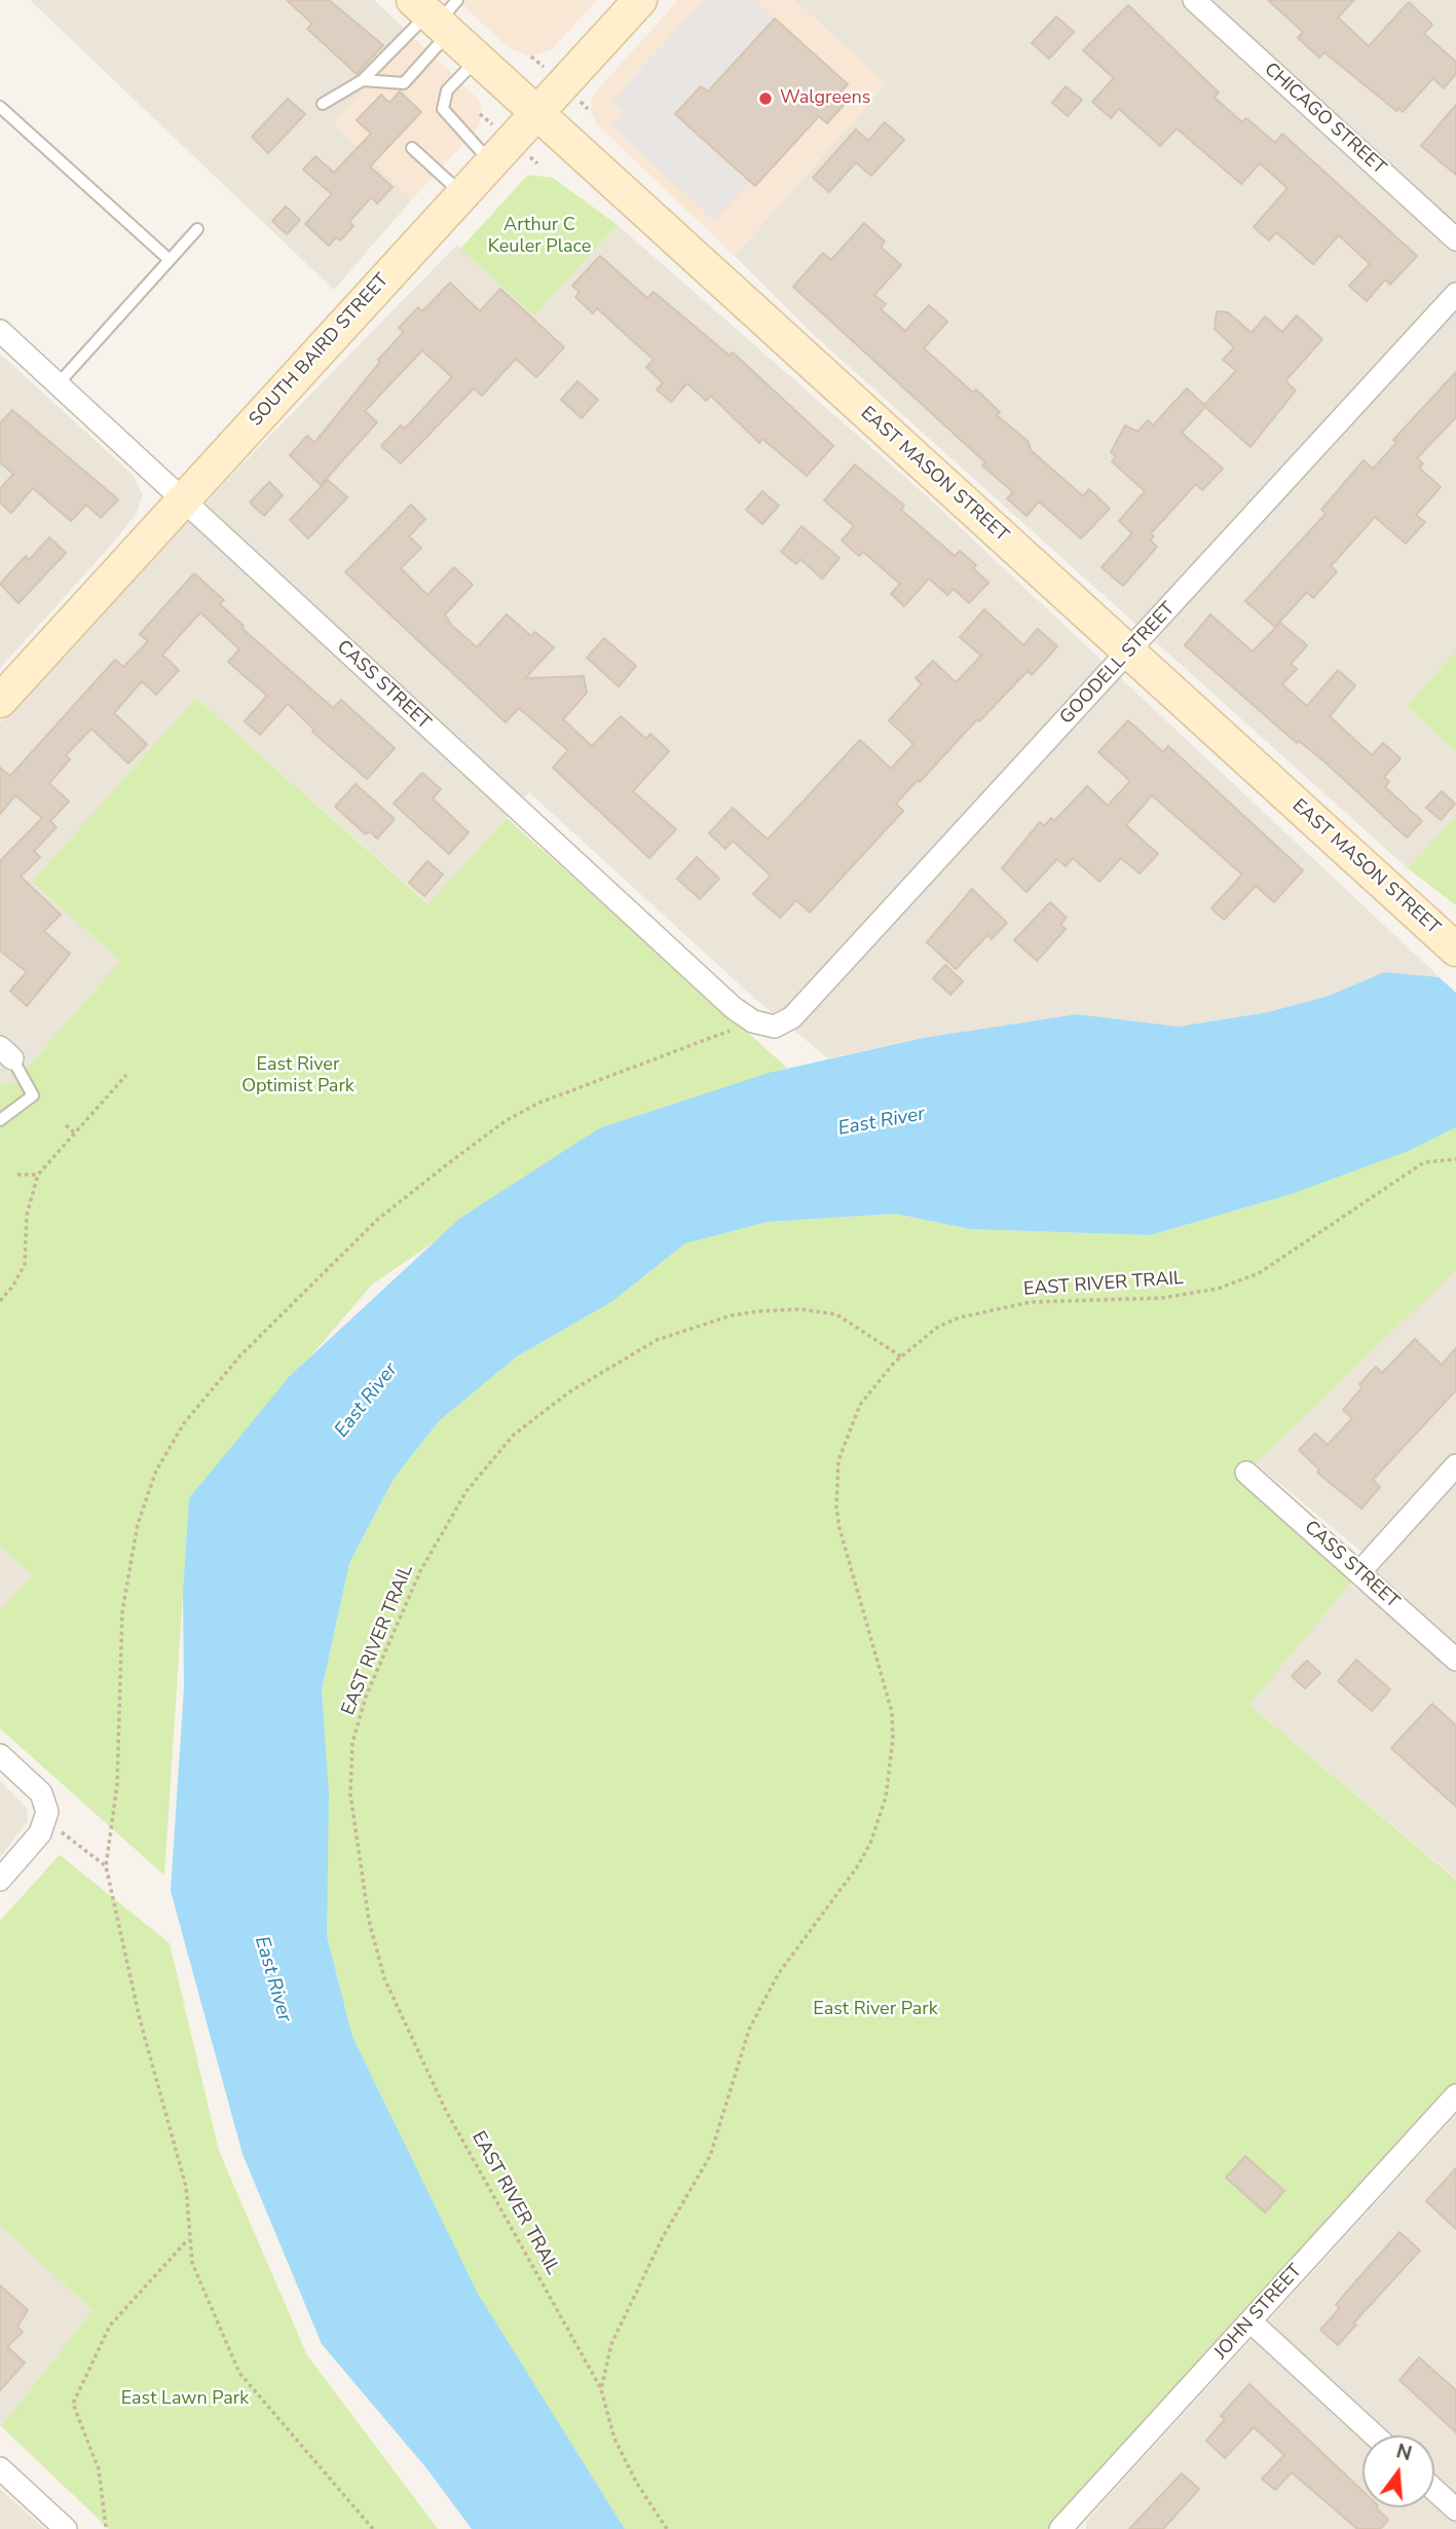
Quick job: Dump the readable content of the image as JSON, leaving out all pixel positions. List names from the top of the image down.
{
  "streets": {
    "main road": ["SOUTH BAIRD STREET", "EAST MASON STREET"],
    "street": [
      "CHICAGO STREET",
      "GOODELL STREET",
      "CASS STREET",
      "JOHN STREET"
    ],
    "path": ["EAST RIVER TRAIL"]
  },
  "crossings": [
    ["SOUTH BAIRD STREET", "EAST MASON STREET"],
    ["SOUTH BAIRD STREET", "CASS STREET"],
    ["EAST MASON STREET", "GOODELL STREET"],
    ["GOODELL STREET", "CASS STREET"]
  ],
  "water": ["East River"],
  "parks": [
    "Arthur C Keuler Place",
    "East River Optimist Park",
    "East River Park",
    "East Lawn Park"
  ],
  "places": ["Walgreens"],
  "north": "top"
}
